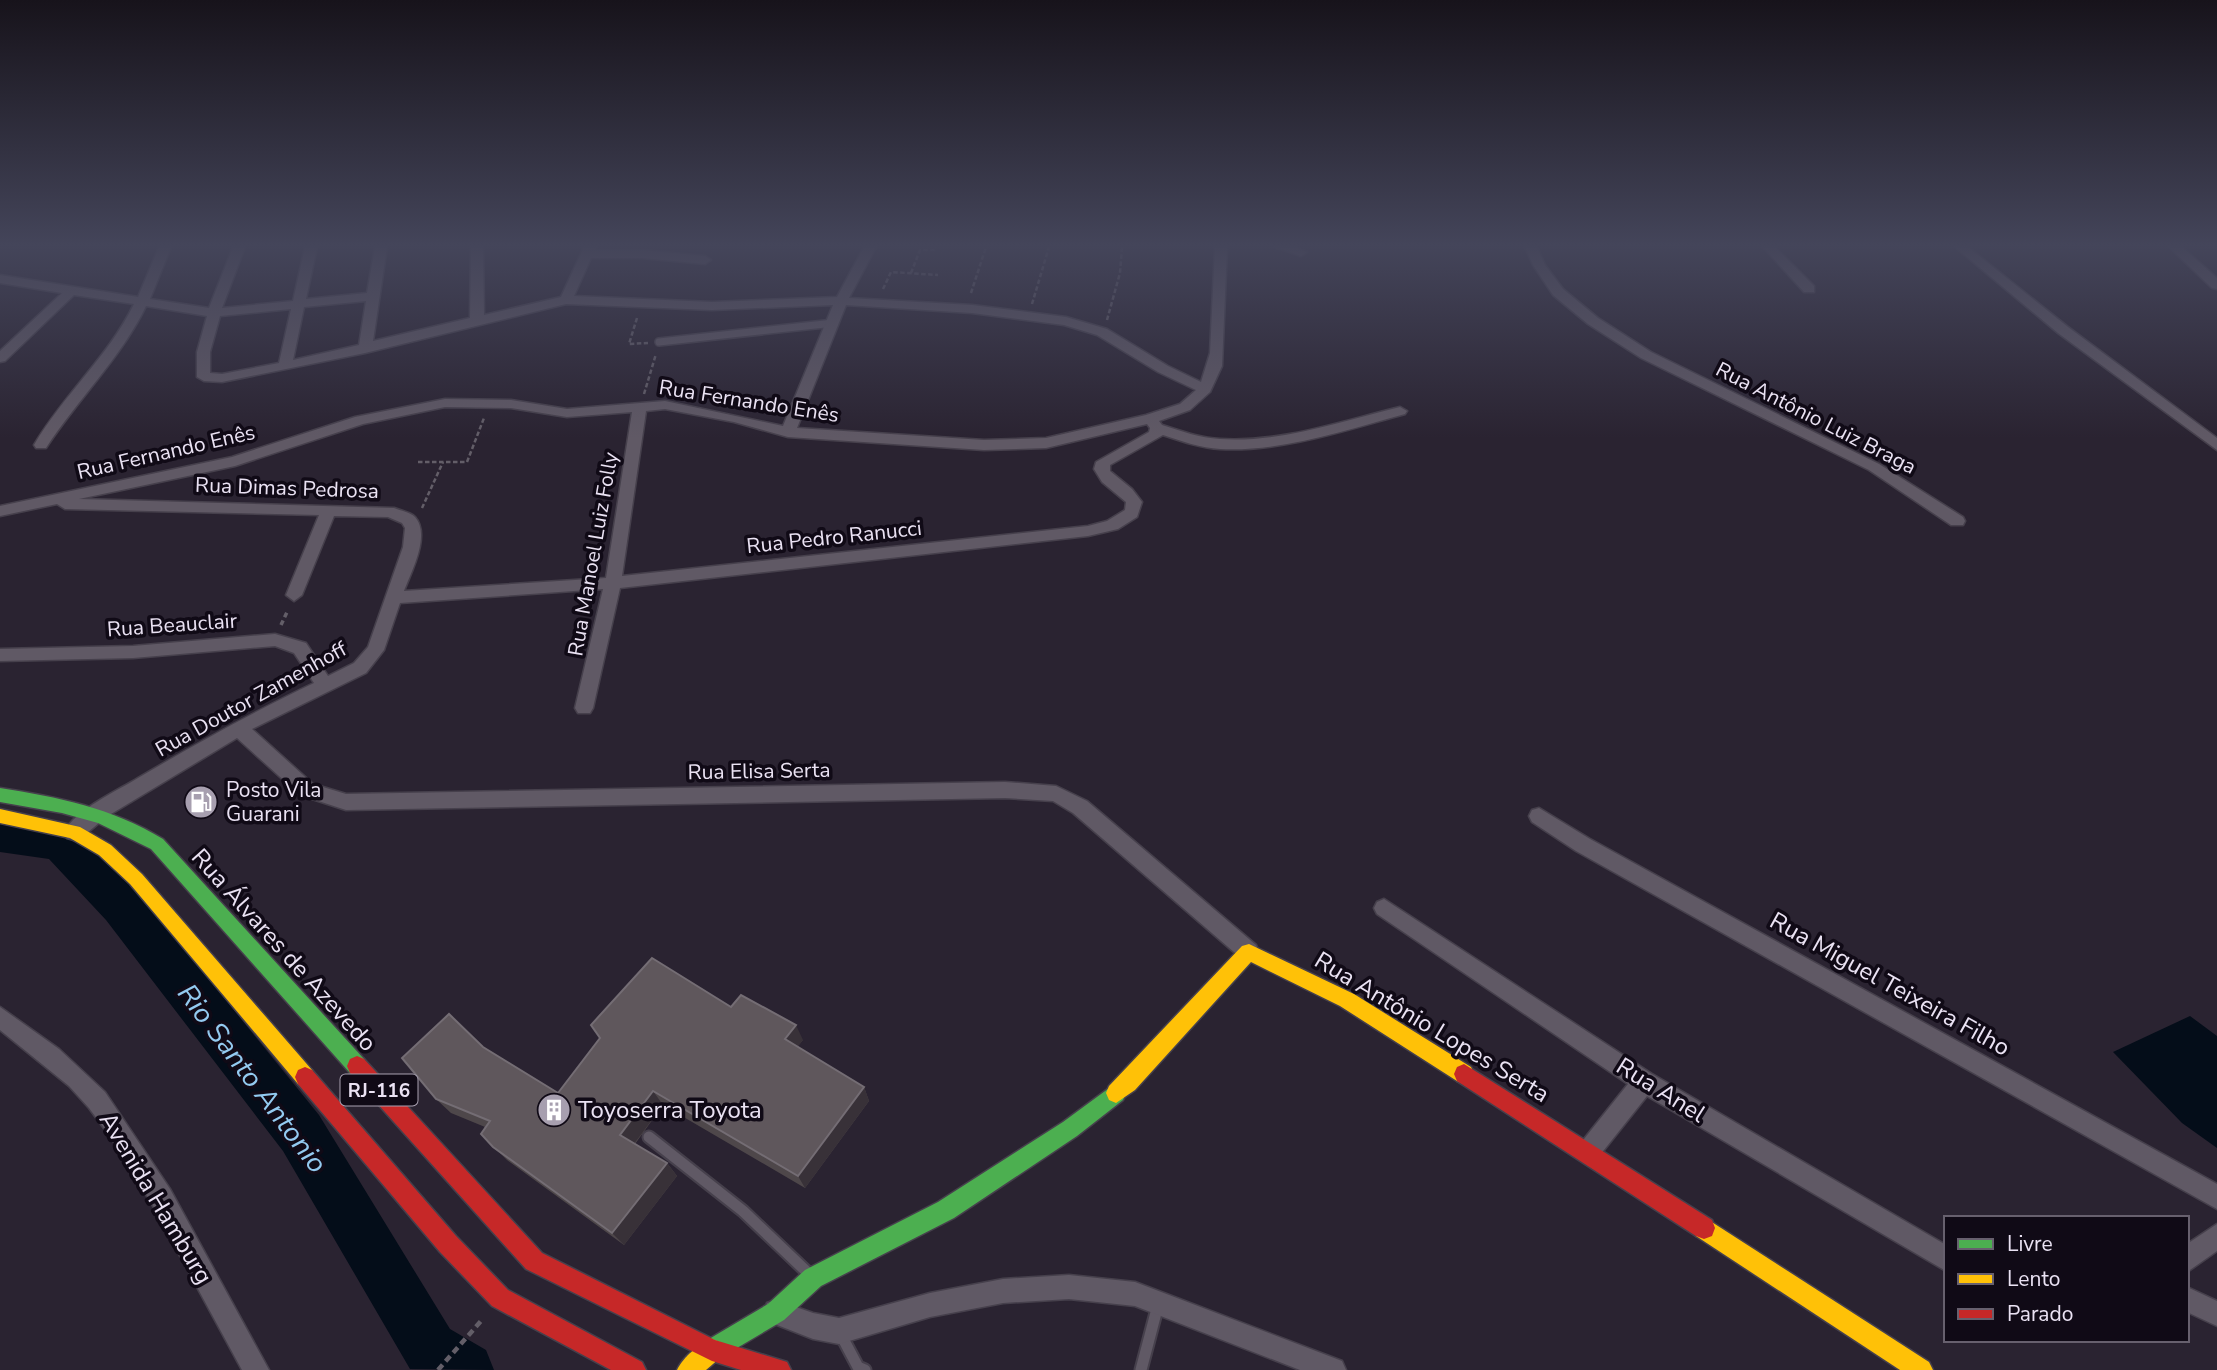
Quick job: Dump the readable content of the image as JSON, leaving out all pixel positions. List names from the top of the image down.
{
  "streets": {
    "main road": ["Rua Álvares de Azevedo", "Rua Antônio Lopes Serta", "RJ-116"],
    "street": [
      "Rua Fernando Enês",
      "Rua Antônio Luiz Braga",
      "Rua Dimas Pedrosa",
      "Rua Pedro Ranucci",
      "Rua Manoel Luiz Folly",
      "Rua Beauclair",
      "Rua Doutor Zamenhoff",
      "Rua Elisa Serta",
      "Rua Miguel Teixeira Filho",
      "Rua Anel",
      "Avenida Hamburg"
    ]
  },
  "crossings": [
    ["Rua Fernando Enês", "Rua Dimas Pedrosa"],
    ["Rua Fernando Enês", "Rua Pedro Ranucci"],
    ["Rua Fernando Enês", "Rua Manoel Luiz Folly"],
    ["Rua Pedro Ranucci", "Rua Manoel Luiz Folly"],
    ["Rua Pedro Ranucci", "Rua Doutor Zamenhoff"],
    ["Rua Doutor Zamenhoff", "Rua Elisa Serta"],
    ["Rua Doutor Zamenhoff", "Rua Álvares de Azevedo"],
    ["Rua Doutor Zamenhoff", "RJ-116"],
    ["Rua Elisa Serta", "Rua Antônio Lopes Serta"]
  ],
  "water": ["Rio Santo Antonio"],
  "places": {
    "fuel station": ["Posto Vila Guarani"],
    "building": ["Toyoserra Toyota"]
  },
  "legend": ["Livre", "Lento", "Parado"]
}
